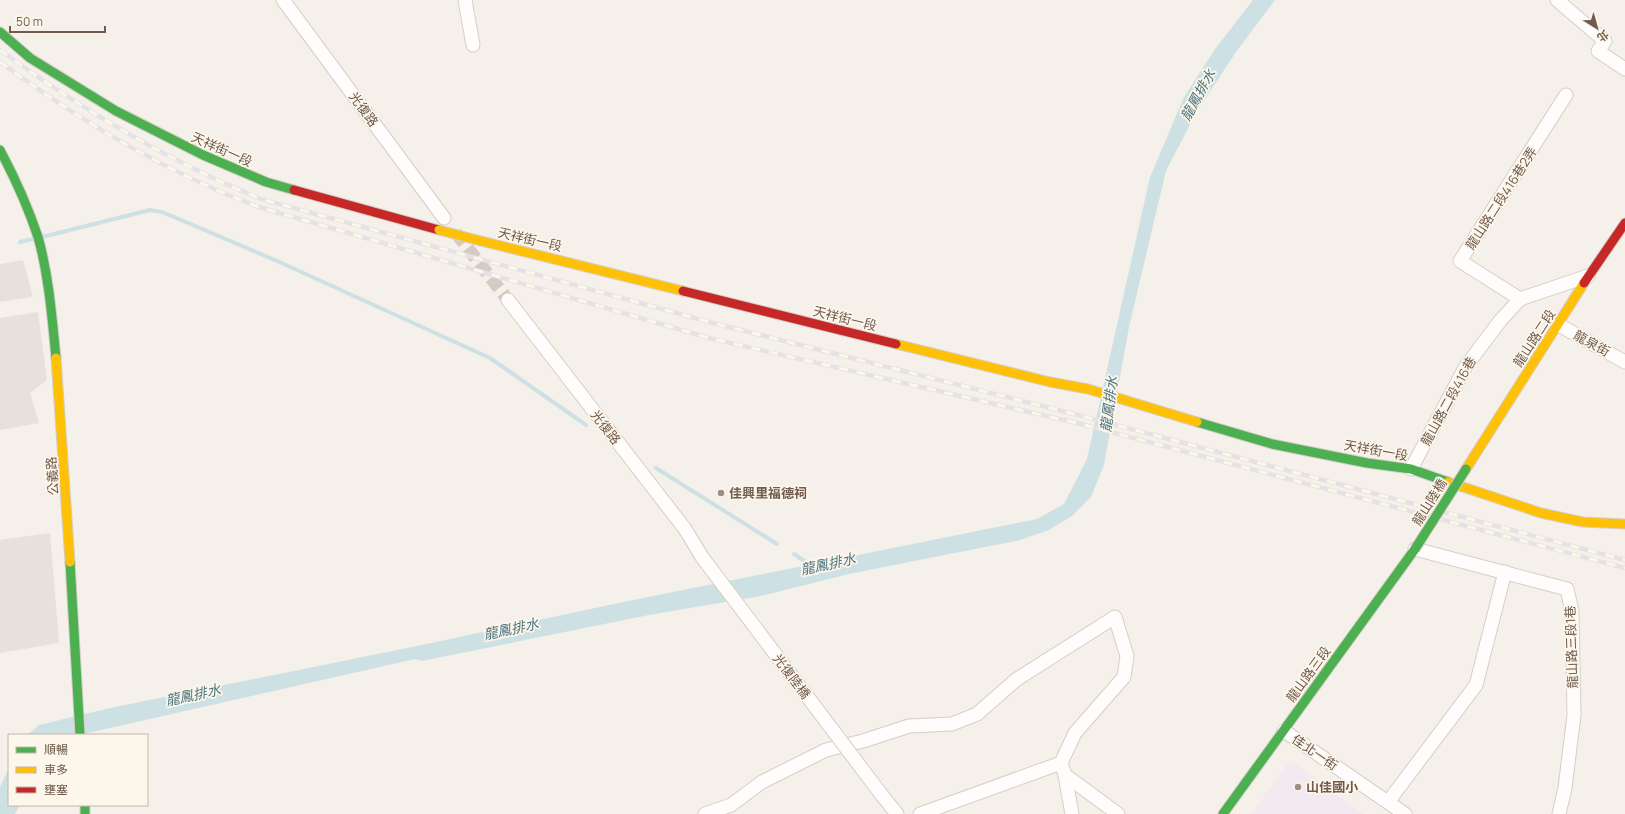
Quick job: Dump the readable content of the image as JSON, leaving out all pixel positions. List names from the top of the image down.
{
  "streets": {
    "street": [
      "光復路",
      "天祥街一段",
      "龍山路二段416巷2弄",
      "龍山路二段",
      "龍泉街",
      "龍山路二段416巷",
      "公義路",
      "龍山陸橋",
      "龍山路三段1巷",
      "龍山路三段",
      "光復陸橋",
      "佳北一街"
    ]
  },
  "crossings": [
    ["光復路", "天祥街一段"],
    ["光復路", "光復陸橋"],
    ["天祥街一段", "龍山路二段416巷"],
    ["龍山路二段416巷2弄", "龍山路二段416巷"],
    ["龍山路二段", "龍泉街"],
    ["龍山路二段", "龍山路二段416巷"],
    ["龍山路二段", "龍山陸橋"],
    ["龍山陸橋", "龍山路三段1巷"],
    ["龍山陸橋", "龍山路三段"],
    ["龍山路三段1巷", "龍山路三段"],
    ["龍山路三段", "佳北一街"]
  ],
  "water": ["龍鳳排水"],
  "places": ["佳興里福德祠", "山佳國小"],
  "legend": ["順暢", "車多", "壅塞"],
  "scale_bar": "50 m",
  "north": "bottom right"
}
